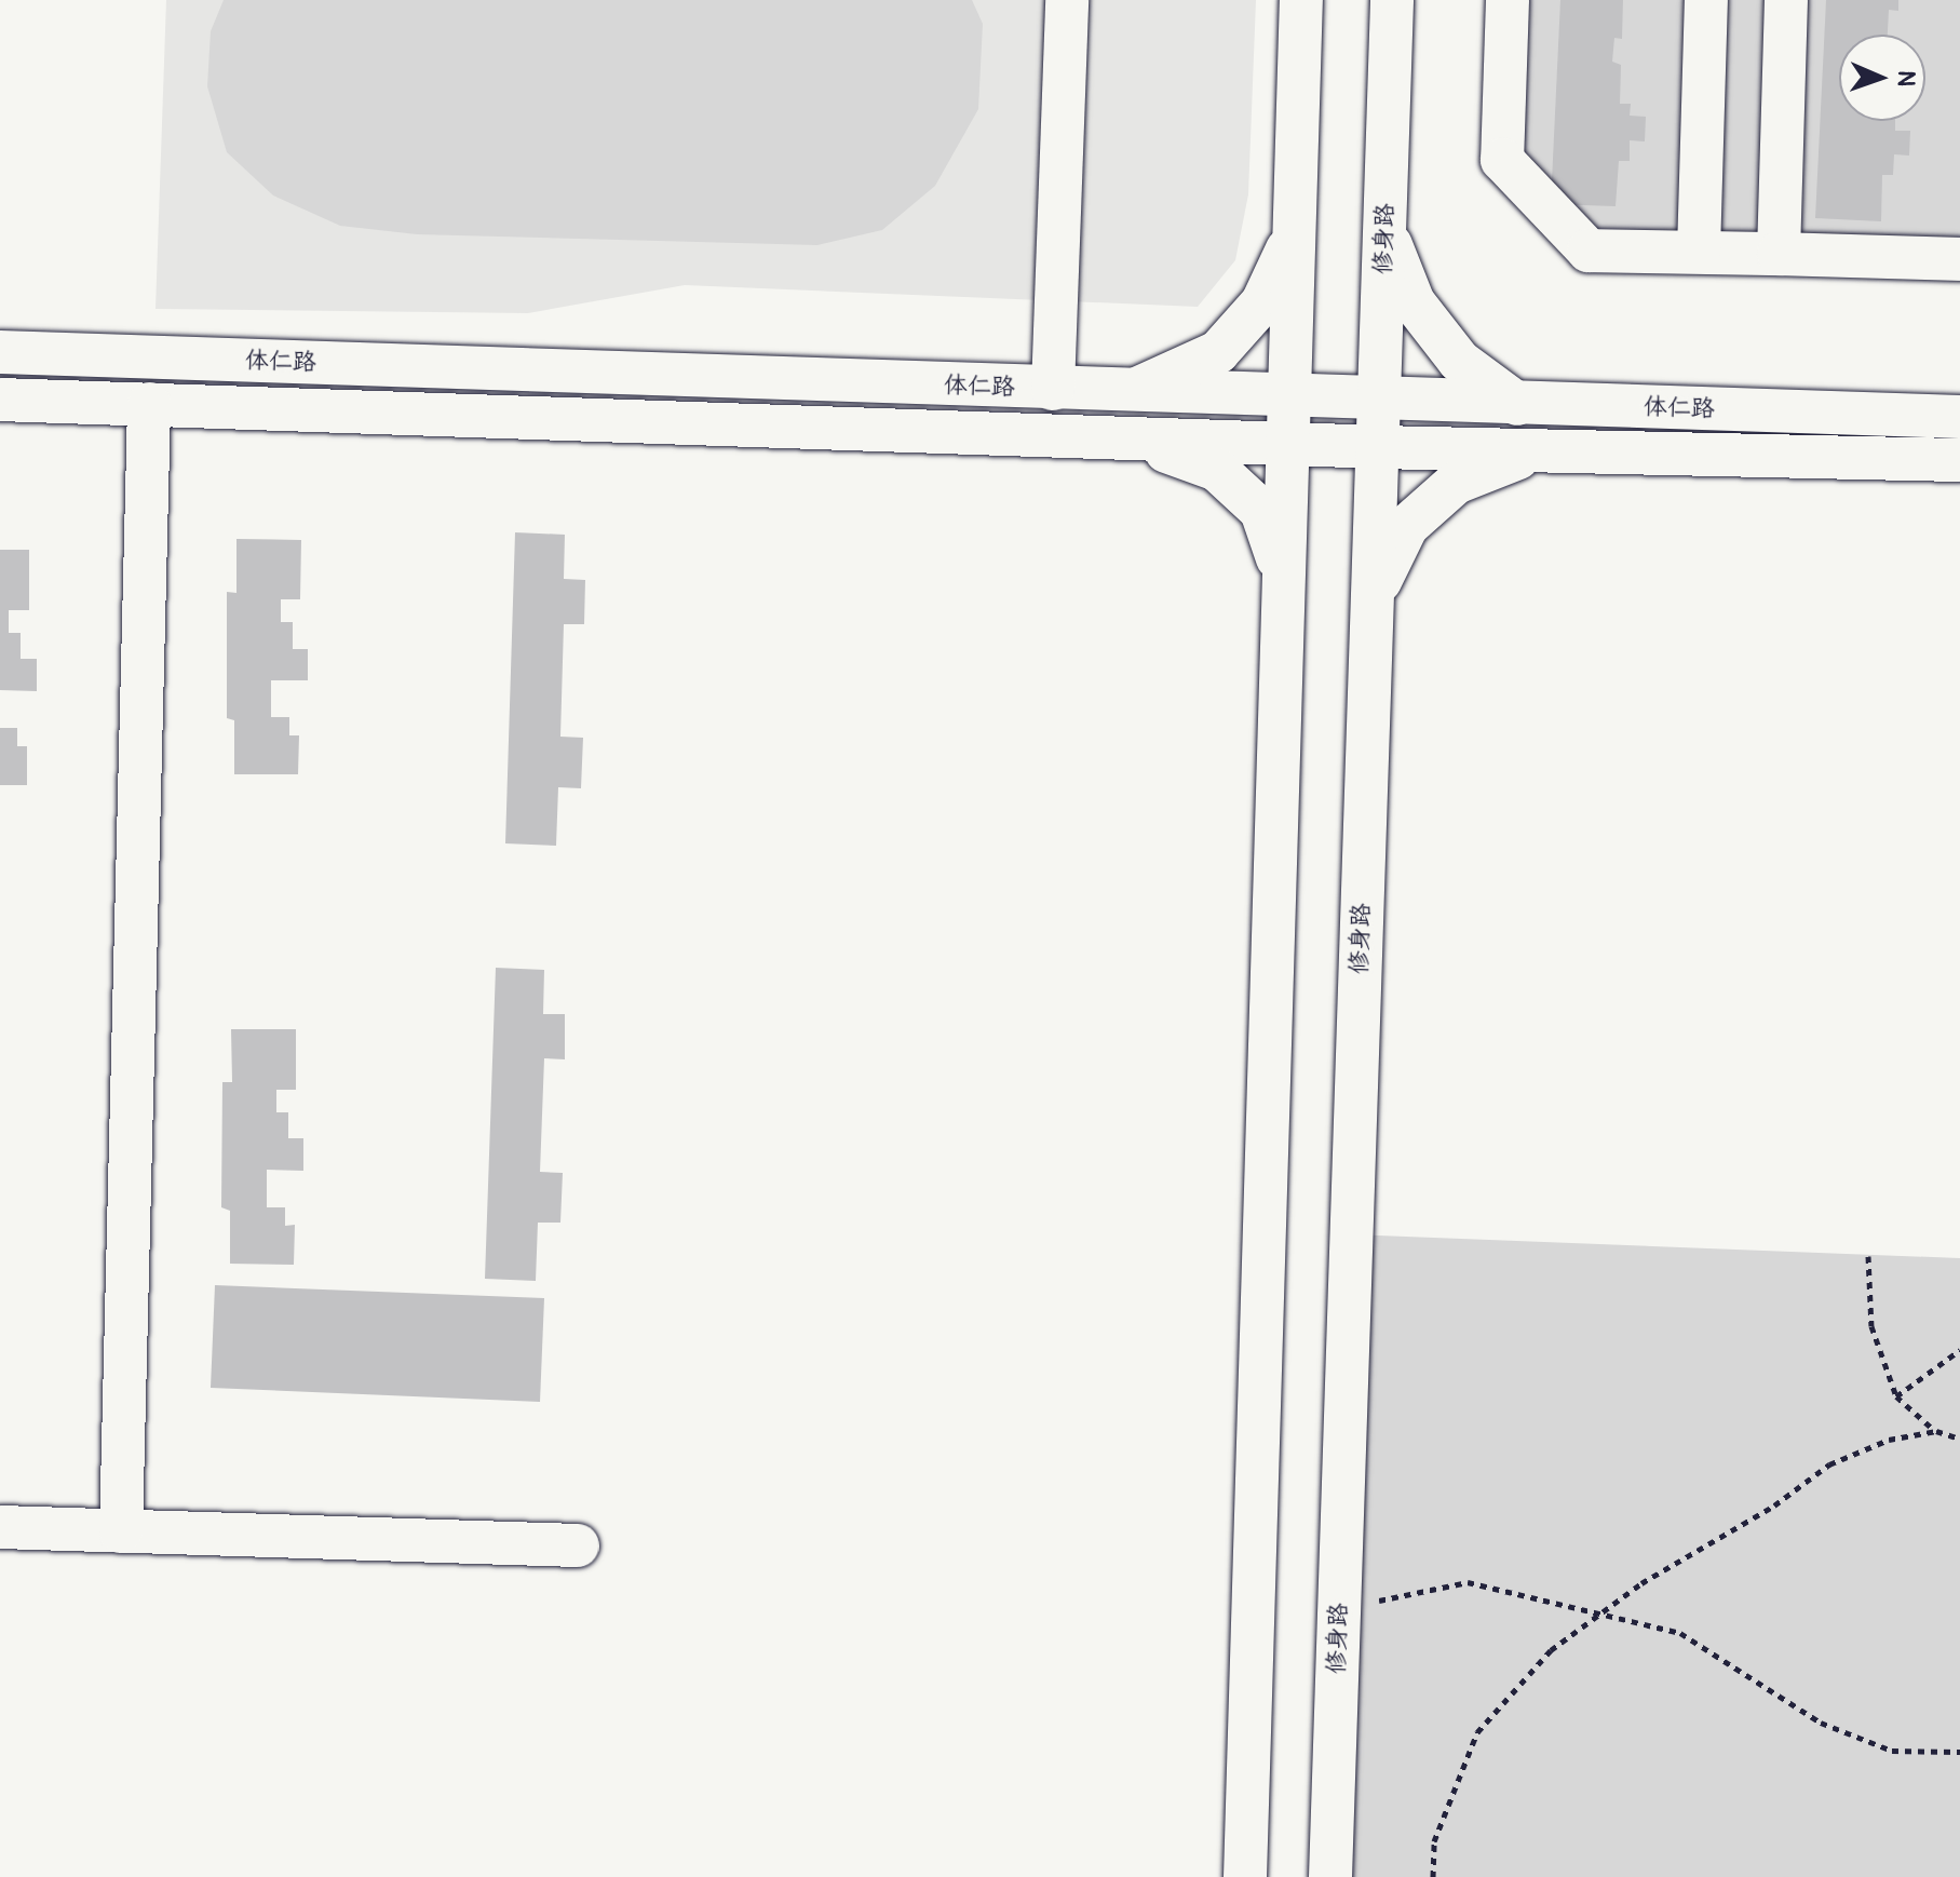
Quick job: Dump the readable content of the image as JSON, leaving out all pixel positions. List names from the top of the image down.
{
  "streets": {
    "street": ["修身路", "体仁路"]
  },
  "crossings": [
    ["修身路", "体仁路"]
  ],
  "north": "right"
}
